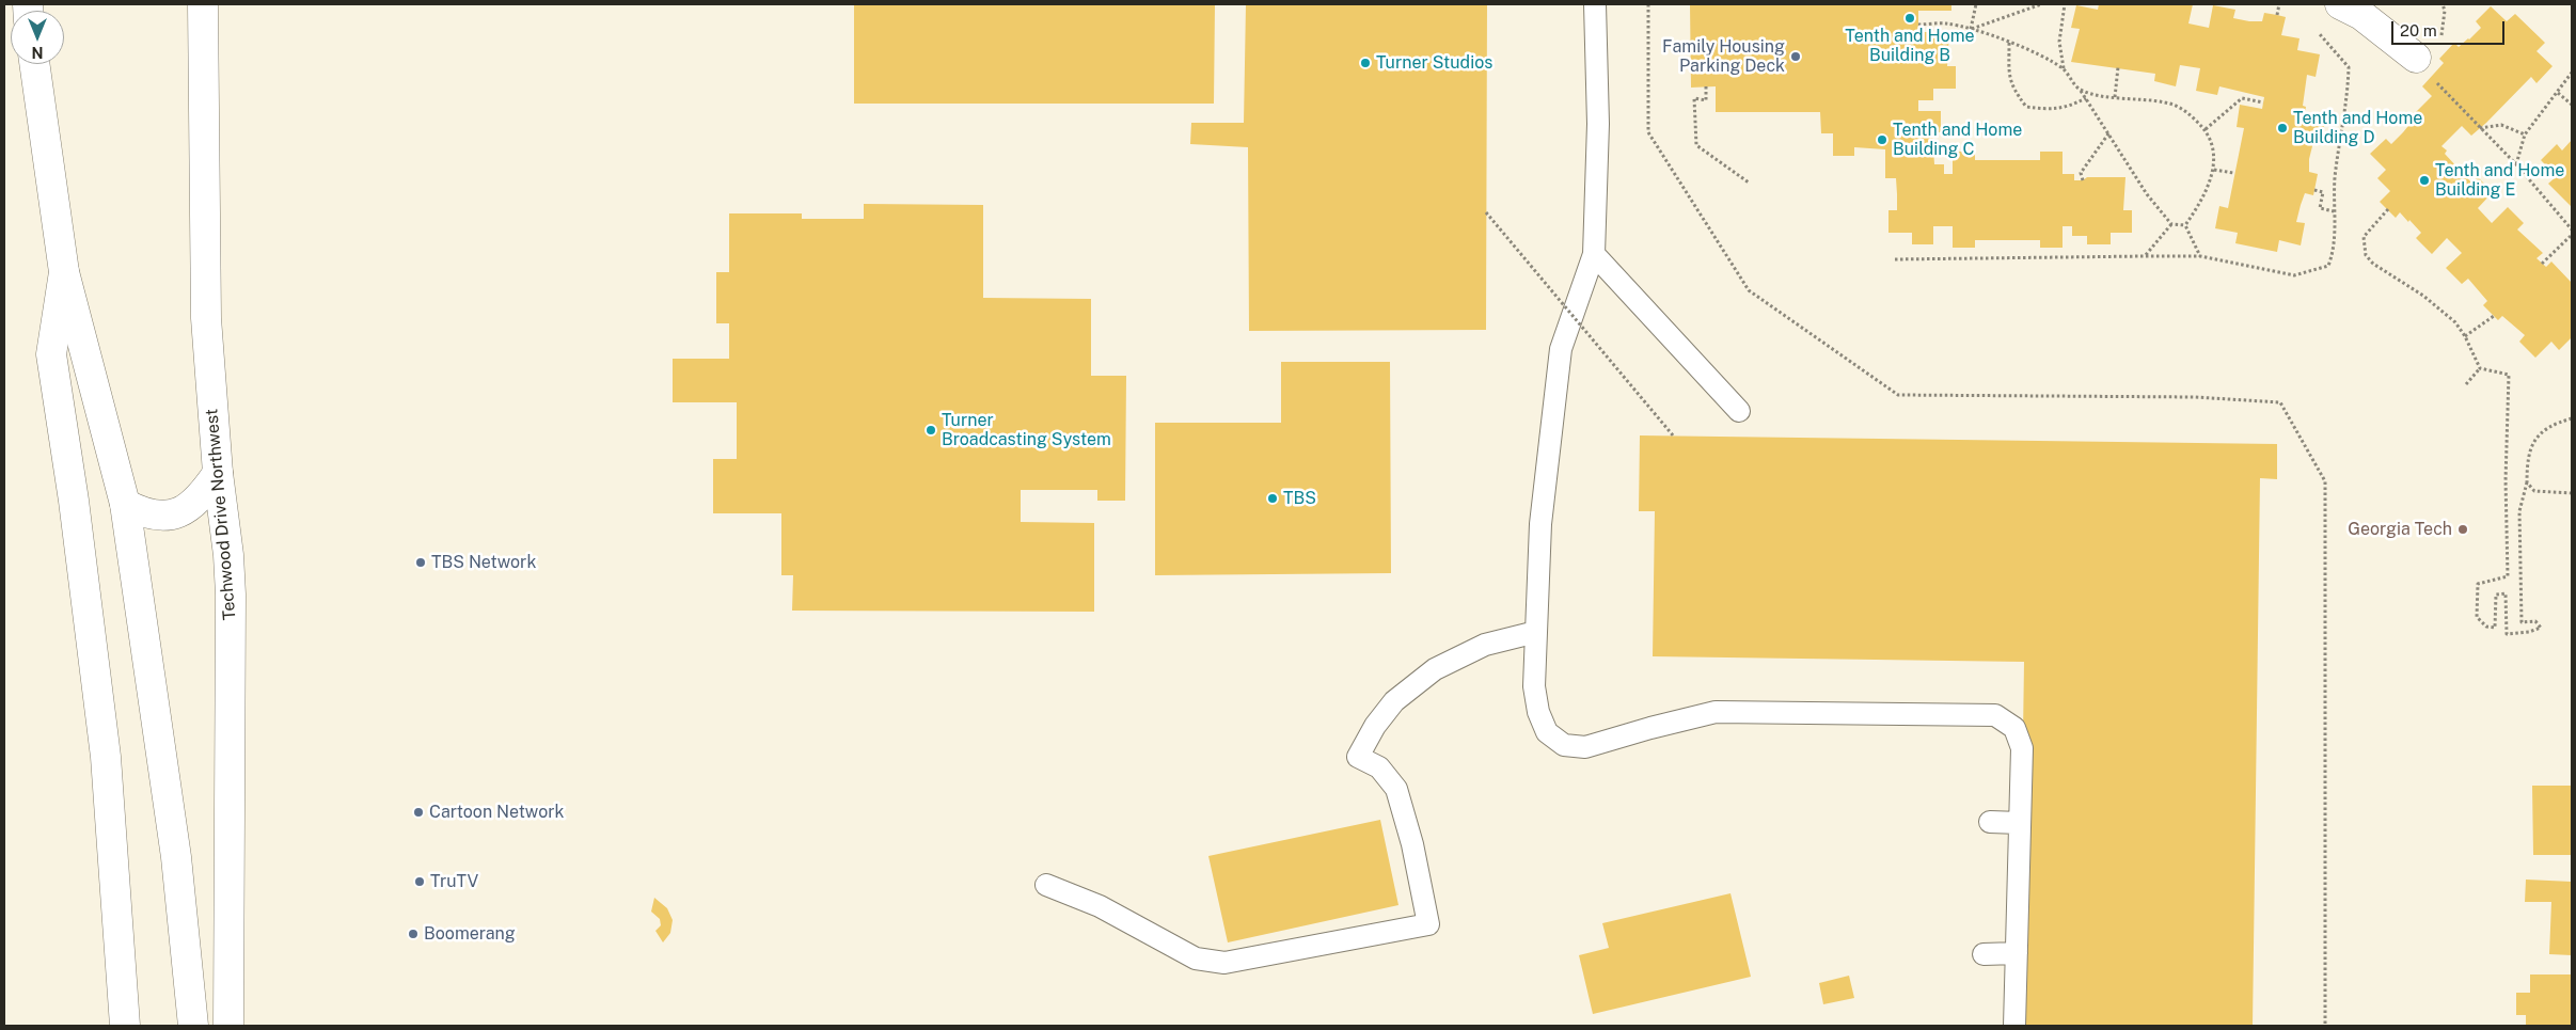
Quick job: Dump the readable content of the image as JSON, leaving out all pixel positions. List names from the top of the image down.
{
  "streets": {
    "main road": ["Techwood Drive Northwest"]
  },
  "places": [
    "Tenth and Home Building B",
    "Family Housing Parking Deck",
    "Turner Studios",
    "Tenth and Home Building D",
    "Tenth and Home Building C",
    "Tenth and Home Building E",
    "Turner Broadcasting System",
    "TBS",
    "Georgia Tech",
    "TBS Network",
    "Cartoon Network",
    "TruTV",
    "Boomerang"
  ],
  "scale_bar": "20 m",
  "north": "bottom"
}
